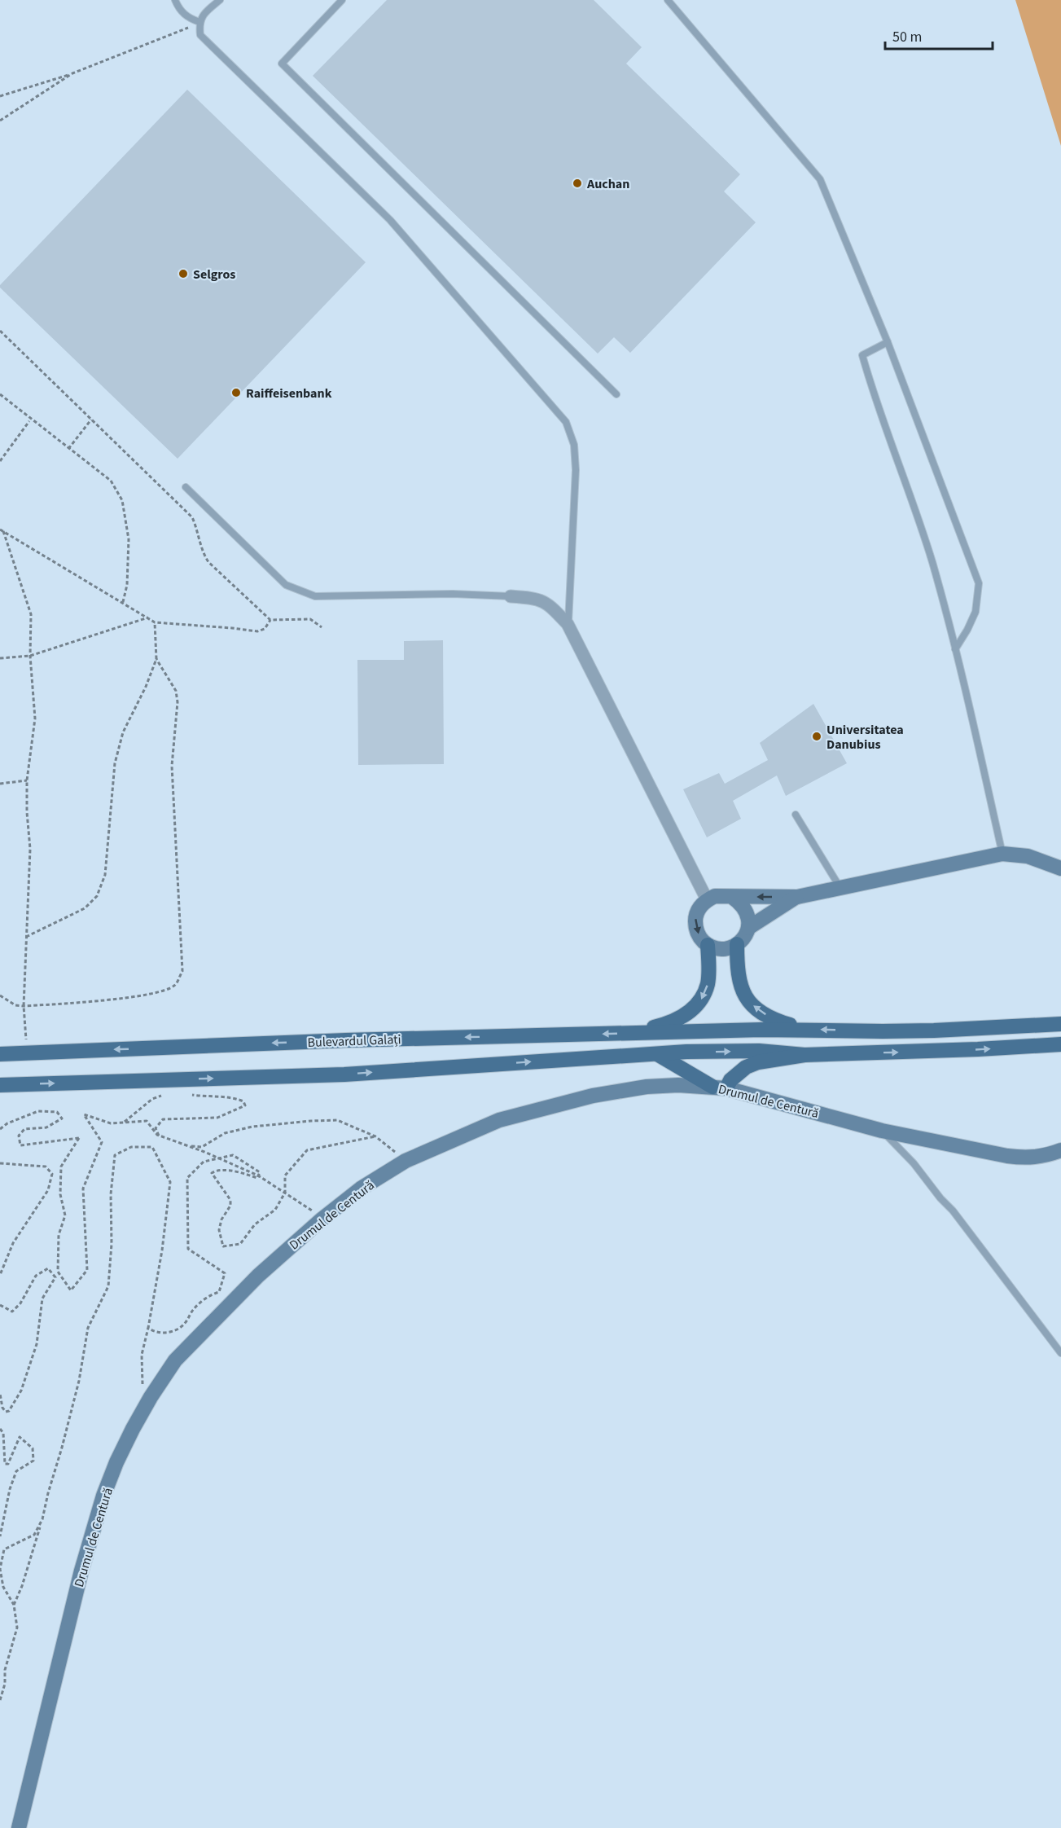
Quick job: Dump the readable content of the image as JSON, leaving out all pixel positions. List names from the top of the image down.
{
  "streets": {
    "main road": ["Bulevardul Galați"],
    "street": ["Drumul de Centură"]
  },
  "places": [
    "Auchan",
    "Selgros",
    "Raiffeisenbank",
    "Universitatea Danubius"
  ],
  "scale_bar": "50 m"
}
